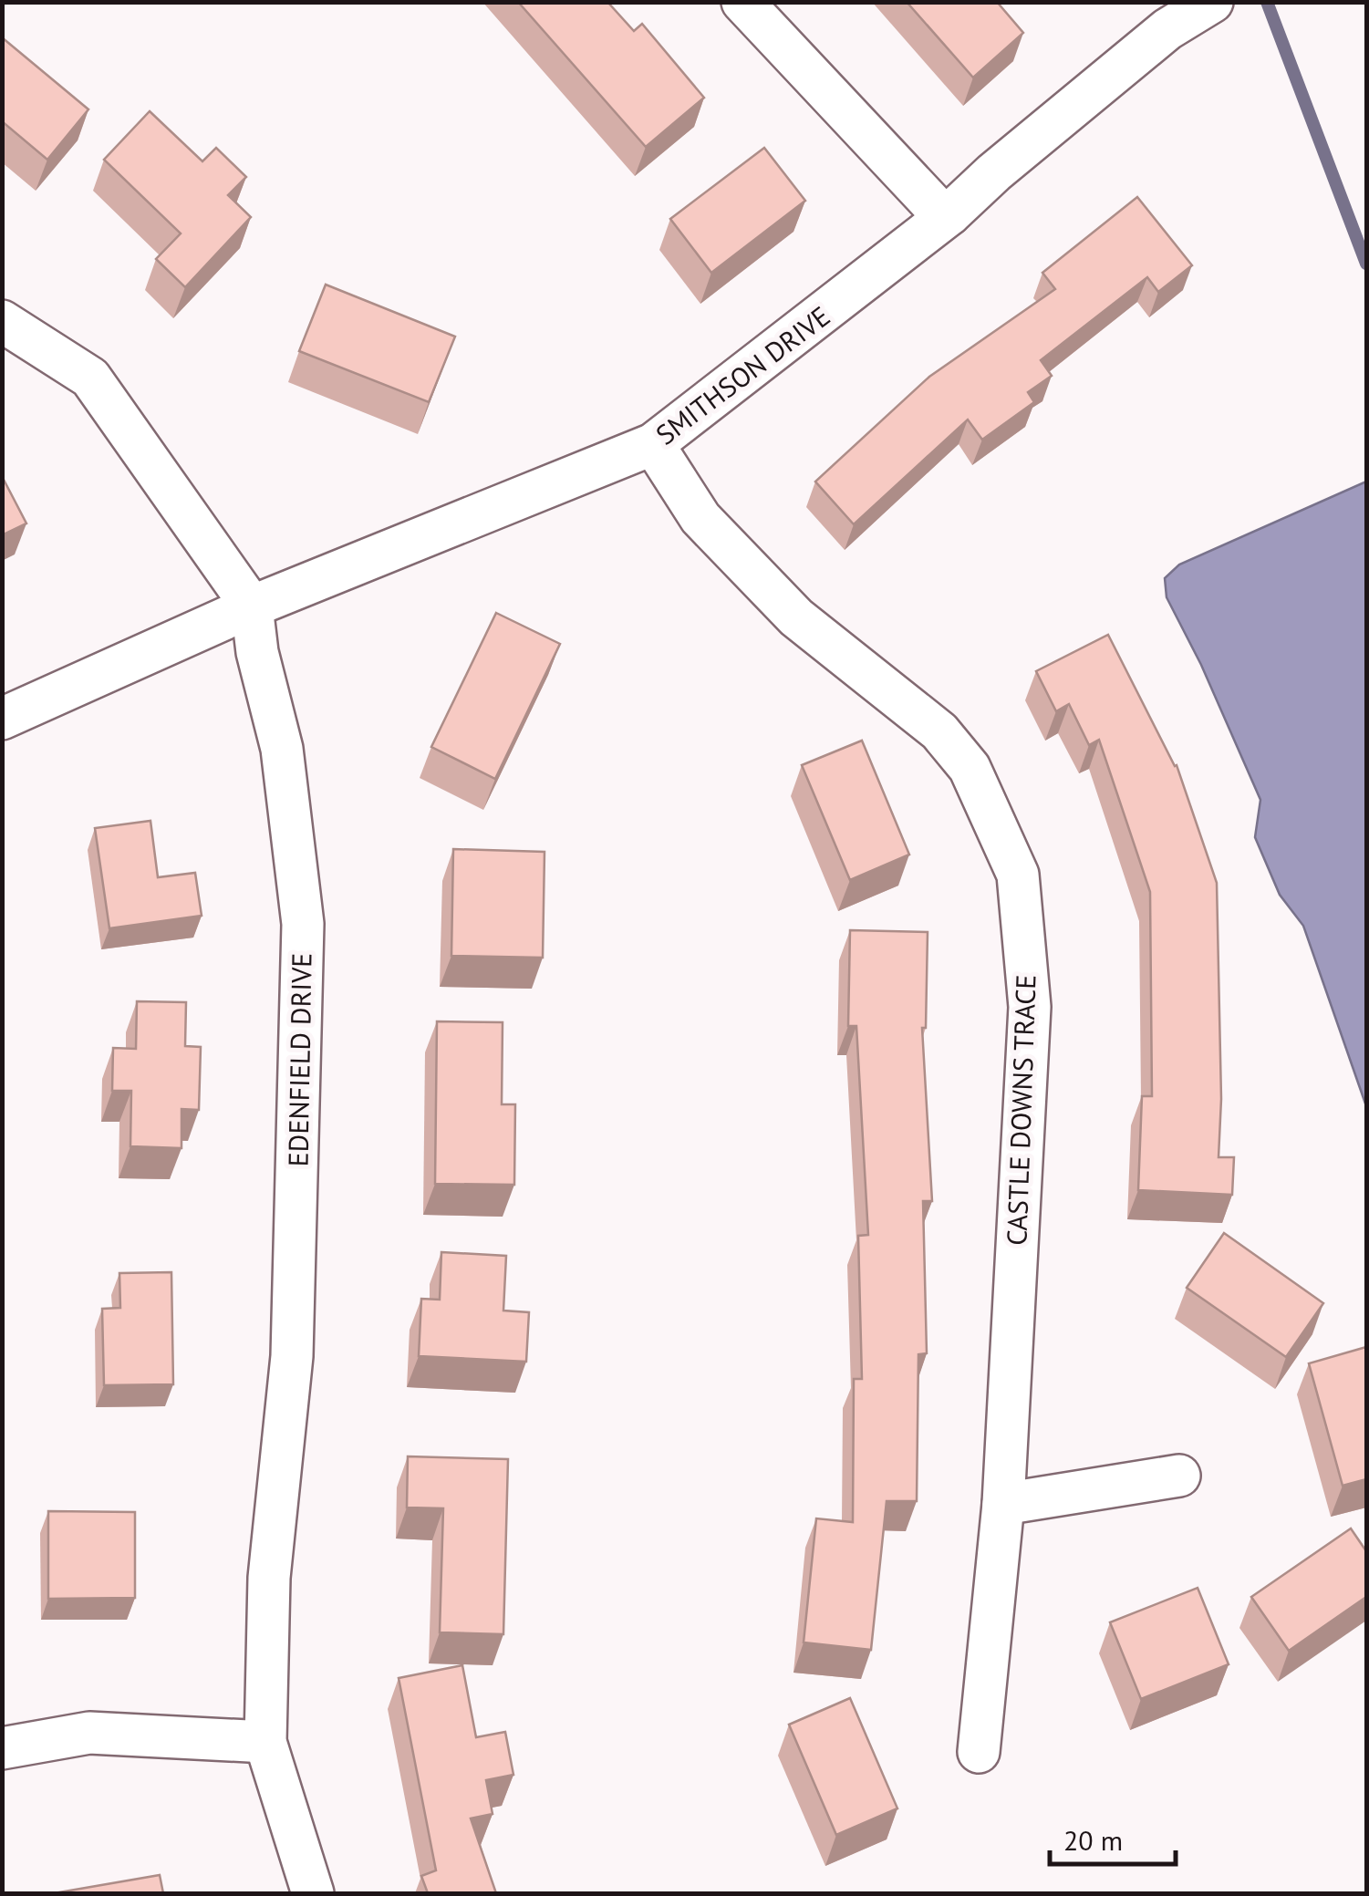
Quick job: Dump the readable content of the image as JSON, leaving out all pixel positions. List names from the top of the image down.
{
  "streets": {
    "street": ["SMITHSON DRIVE", "EDENFIELD DRIVE", "CASTLE DOWNS TRACE"]
  },
  "crossings": [
    ["SMITHSON DRIVE", "EDENFIELD DRIVE"],
    ["SMITHSON DRIVE", "CASTLE DOWNS TRACE"]
  ],
  "scale_bar": "20 m"
}
